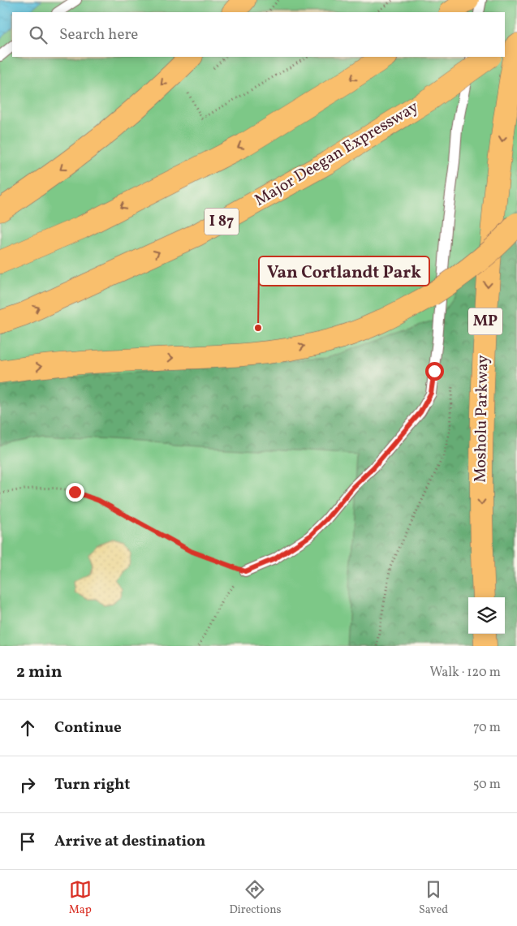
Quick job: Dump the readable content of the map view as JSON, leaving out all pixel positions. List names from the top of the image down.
{
  "streets": {
    "highway": [
      "Major Deegan Expressway",
      "I 87",
      "MP",
      "Mosholu Parkway"
    ]
  },
  "one_way": ["Mosholu Parkway"],
  "places": ["Van Cortlandt Park"],
  "page": {
    "search": "Search here",
    "heading": ["2 min", "Walk · 120 m"],
    "list": [
      ["Continue", "70 m"],
      ["Turn right", "50 m"],
      "Arrive at destination"
    ],
    "nav": ["Map", "Directions", "Saved"]
  }
}
